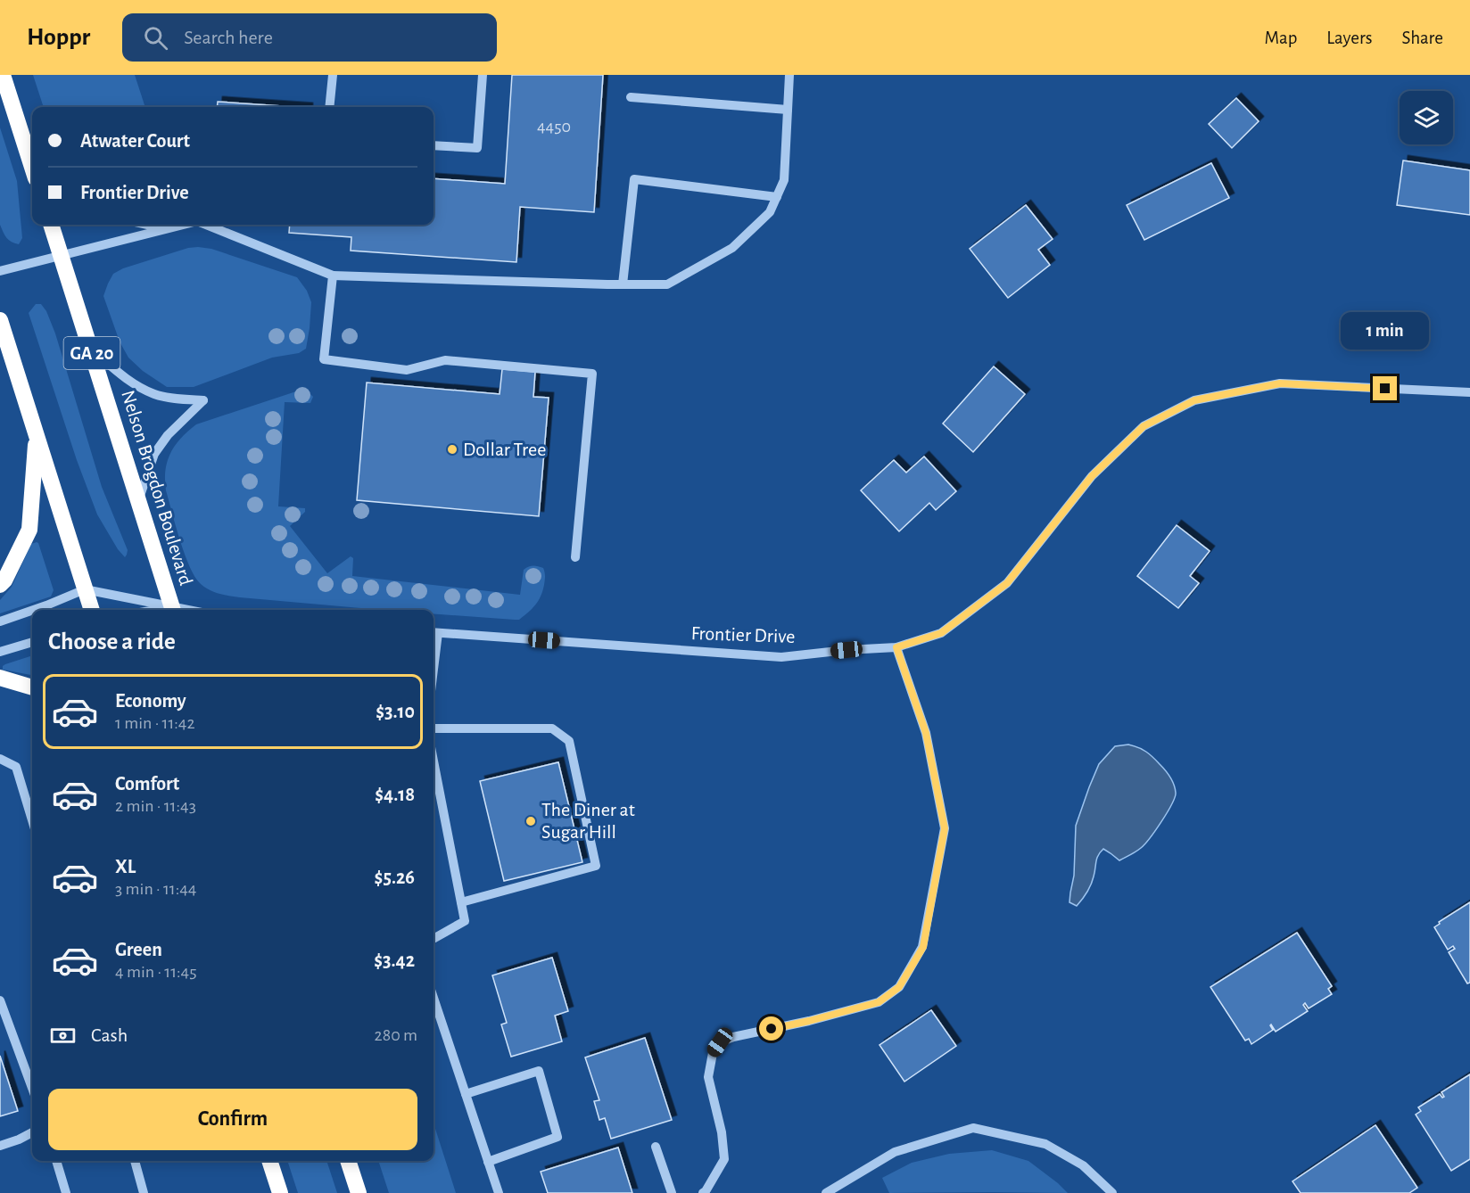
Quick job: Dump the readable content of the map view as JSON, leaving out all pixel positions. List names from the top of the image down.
{
  "streets": {
    "highway": ["GA 20", "Nelson Brogdon Boulevard"],
    "street": ["Frontier Drive"]
  },
  "places": ["Dollar Tree", "The Diner at Sugar Hill"],
  "house_numbers": ["4450"],
  "page": {
    "header": "Hoppr",
    "search": "Search here",
    "nav": ["Map", "Layers", "Share"],
    "banner": ["Atwater Court", "Frontier Drive"],
    "bubble": "1 min",
    "heading": "Choose a ride",
    "list": [
      {
        "name": "Economy",
        "note": "1 min · 11:42",
        "value": "$3.10"
      },
      {
        "name": "Comfort",
        "note": "2 min · 11:43",
        "value": "$4.18"
      },
      {
        "name": "XL",
        "note": "3 min · 11:44",
        "value": "$5.26"
      },
      {
        "name": "Green",
        "note": "4 min · 11:45",
        "value": "$3.42"
      }
    ],
    "pay": ["Cash", "280 m"],
    "buttons": "Confirm"
  }
}
